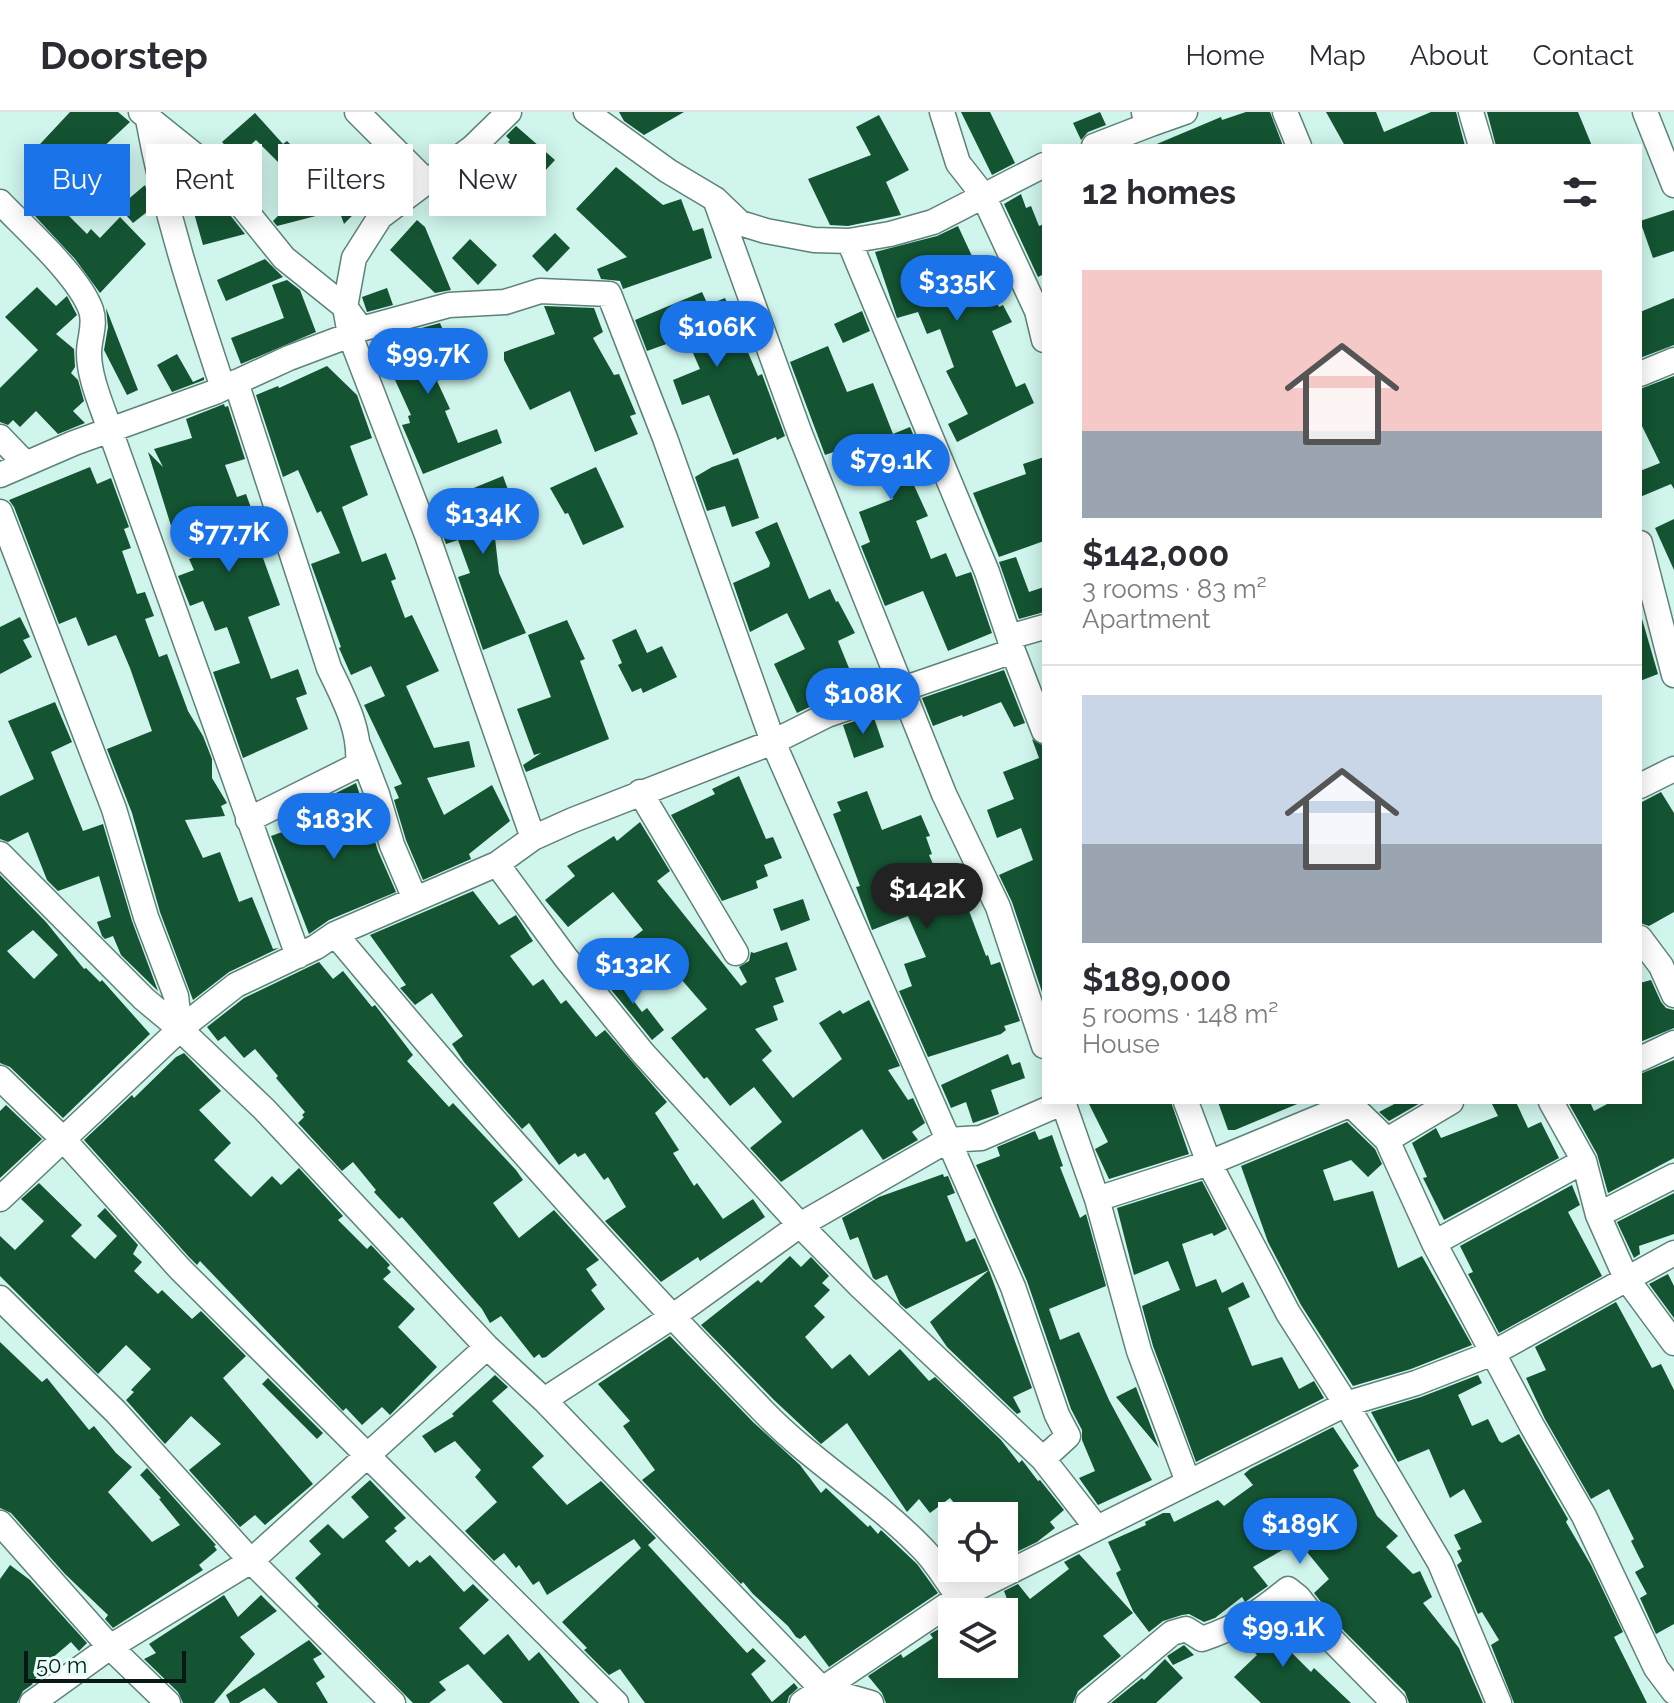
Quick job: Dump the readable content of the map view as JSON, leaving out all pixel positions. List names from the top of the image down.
{
  "scale_bar": "50 m",
  "page": {
    "header": "Doorstep",
    "nav": [
      "Home",
      "Map",
      "About",
      "Contact"
    ],
    "chip": [
      "Buy",
      "Rent",
      "Filters",
      "New"
    ],
    "heading": "12 homes",
    "list": [
      {
        "name": "$142,000",
        "note": "3 rooms · 83 m² · Apartment"
      },
      {
        "name": "$189,000",
        "note": "5 rooms · 148 m² · House"
      }
    ],
    "price": [
      "$335K",
      "$106K",
      "$99.7K",
      "$79.1K",
      "$134K",
      "$77.7K",
      "$108K",
      "$183K",
      "$142K",
      "$132K",
      "$189K",
      "$99.1K"
    ],
    "scale": "50 m"
  }
}
